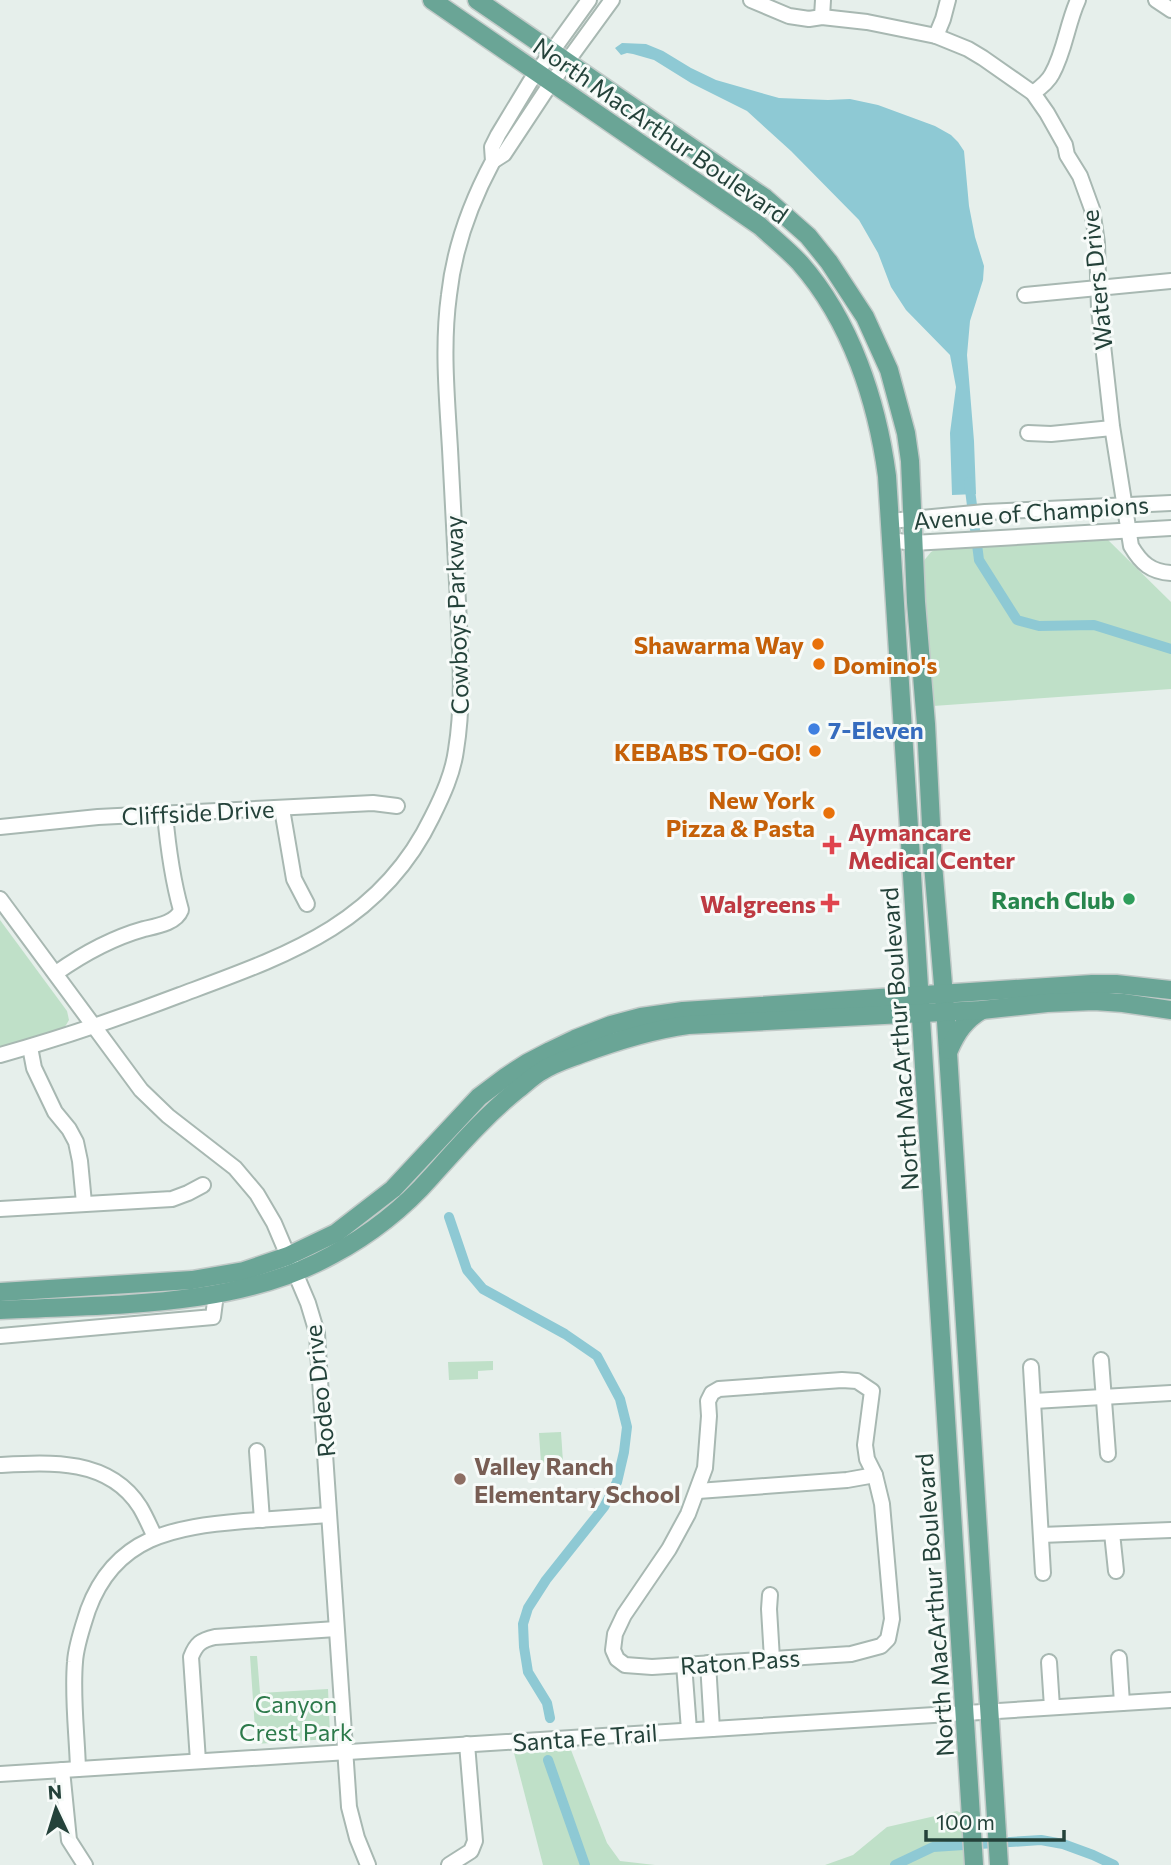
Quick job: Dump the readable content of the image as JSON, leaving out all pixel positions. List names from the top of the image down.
{
  "streets": {
    "main road": ["North MacArthur Boulevard"],
    "street": [
      "Waters Drive",
      "Avenue of Champions",
      "Cowboys Parkway",
      "Cliffside Drive",
      "Rodeo Drive",
      "Raton Pass",
      "Santa Fe Trail"
    ]
  },
  "crossings": [
    ["North MacArthur Boulevard", "Avenue of Champions"],
    ["North MacArthur Boulevard", "Cowboys Parkway"],
    ["North MacArthur Boulevard", "Santa Fe Trail"],
    ["Waters Drive", "Avenue of Champions"],
    ["Cowboys Parkway", "Rodeo Drive"],
    ["Rodeo Drive", "Santa Fe Trail"]
  ],
  "parks": ["Canyon Crest Park"],
  "places": {
    "other": [
      "Shawarma Way",
      "Domino's",
      "7-Eleven",
      "KEBABS TO-GO!",
      "New York Pizza & Pasta",
      "Ranch Club",
      "Valley Ranch Elementary School"
    ],
    "health": ["Aymancare Medical Center", "Walgreens"]
  },
  "scale_bar": "100 m",
  "north": "top"
}
